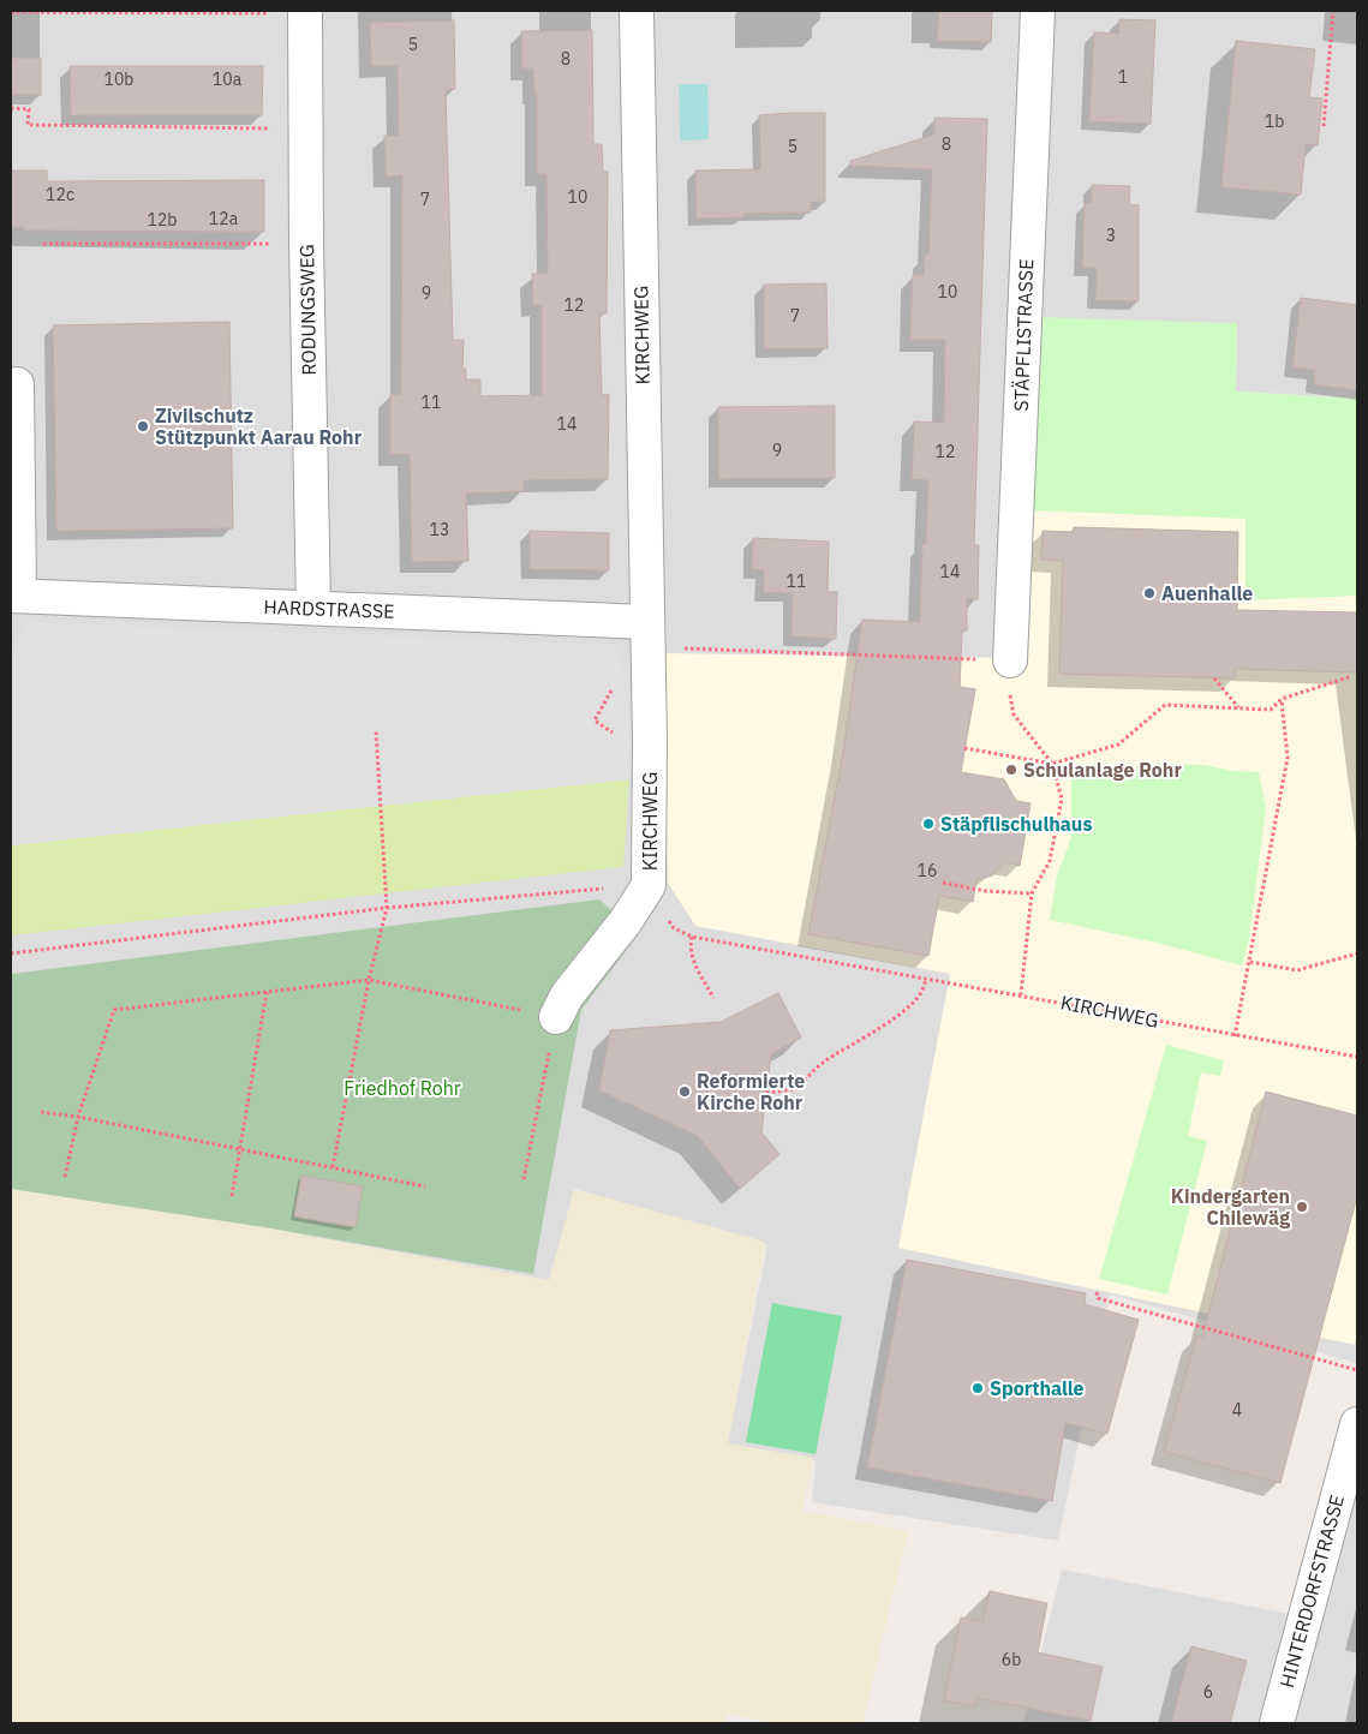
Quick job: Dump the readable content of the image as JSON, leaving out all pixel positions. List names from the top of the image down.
{
  "streets": {
    "street": [
      "RODUNGSWEG",
      "KIRCHWEG",
      "STÄPFLISTRASSE",
      "HARDSTRASSE",
      "HINTERDORFSTRASSE"
    ]
  },
  "crossings": [
    ["RODUNGSWEG", "HARDSTRASSE"],
    ["KIRCHWEG", "HARDSTRASSE"]
  ],
  "parks": ["Friedhof Rohr"],
  "places": [
    "Zivilschutz Stützpunkt Aarau Rohr",
    "Auenhalle",
    "Schulanlage Rohr",
    "Stäpflischulhaus",
    "Reformierte Kirche Rohr",
    "Kindergarten Chilewäg",
    "Sporthalle"
  ],
  "house_numbers": [
    "5",
    "8",
    "1",
    "10b",
    "10a",
    "1b",
    "8",
    "5",
    "12c",
    "10",
    "7",
    "12a",
    "12b",
    "3",
    "10",
    "9",
    "12",
    "7",
    "11",
    "14",
    "9",
    "12",
    "13",
    "14",
    "11",
    "16",
    "4",
    "6b",
    "6"
  ]
}
